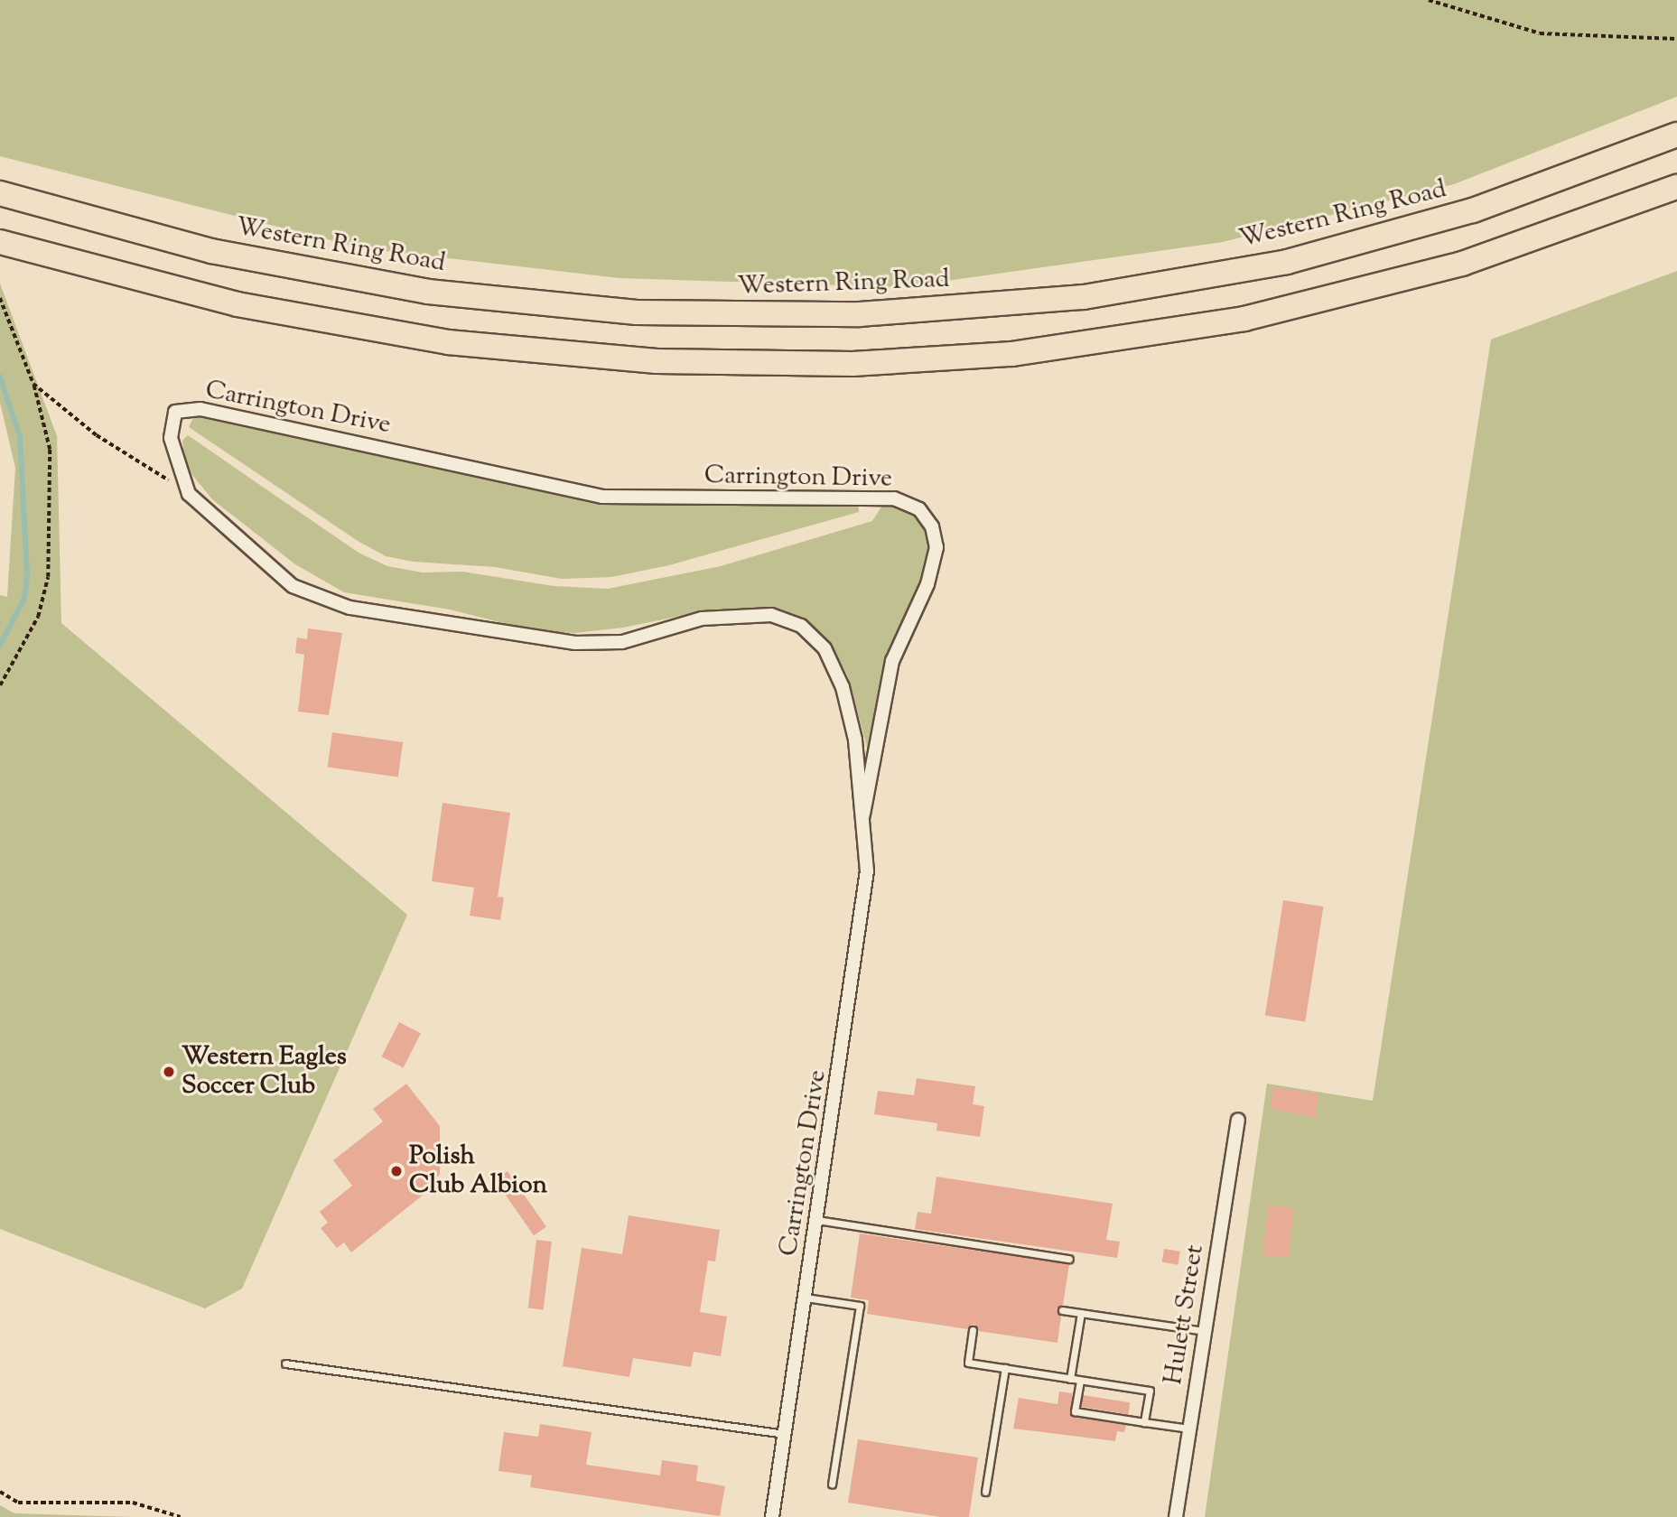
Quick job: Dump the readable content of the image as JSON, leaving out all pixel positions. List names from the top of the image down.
{
  "streets": {
    "highway": ["Western Ring Road"],
    "street": ["Carrington Drive", "Hulett Street"]
  },
  "places": ["Western Eagles Soccer Club", "Polish Club Albion"]
}
